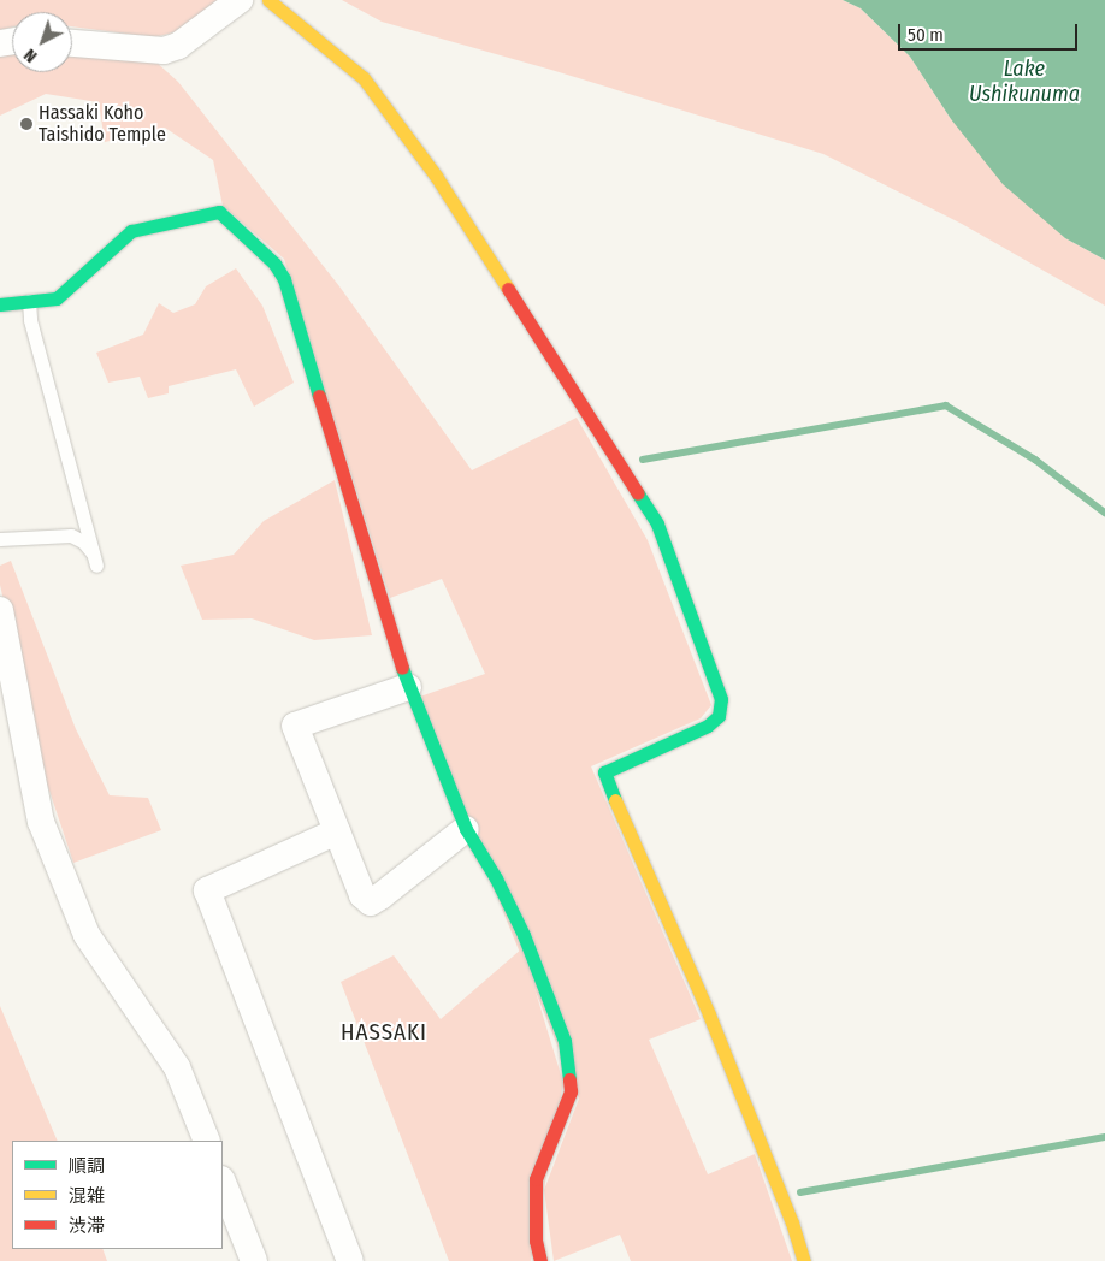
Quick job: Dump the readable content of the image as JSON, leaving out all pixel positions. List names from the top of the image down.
{
  "districts": ["HASSAKI"],
  "water": ["Lake Ushikunuma"],
  "places": ["Hassaki Koho Taishido Temple"],
  "legend": ["順調", "混雑", "渋滞"],
  "scale_bar": "50 m",
  "north": "bottom left"
}
